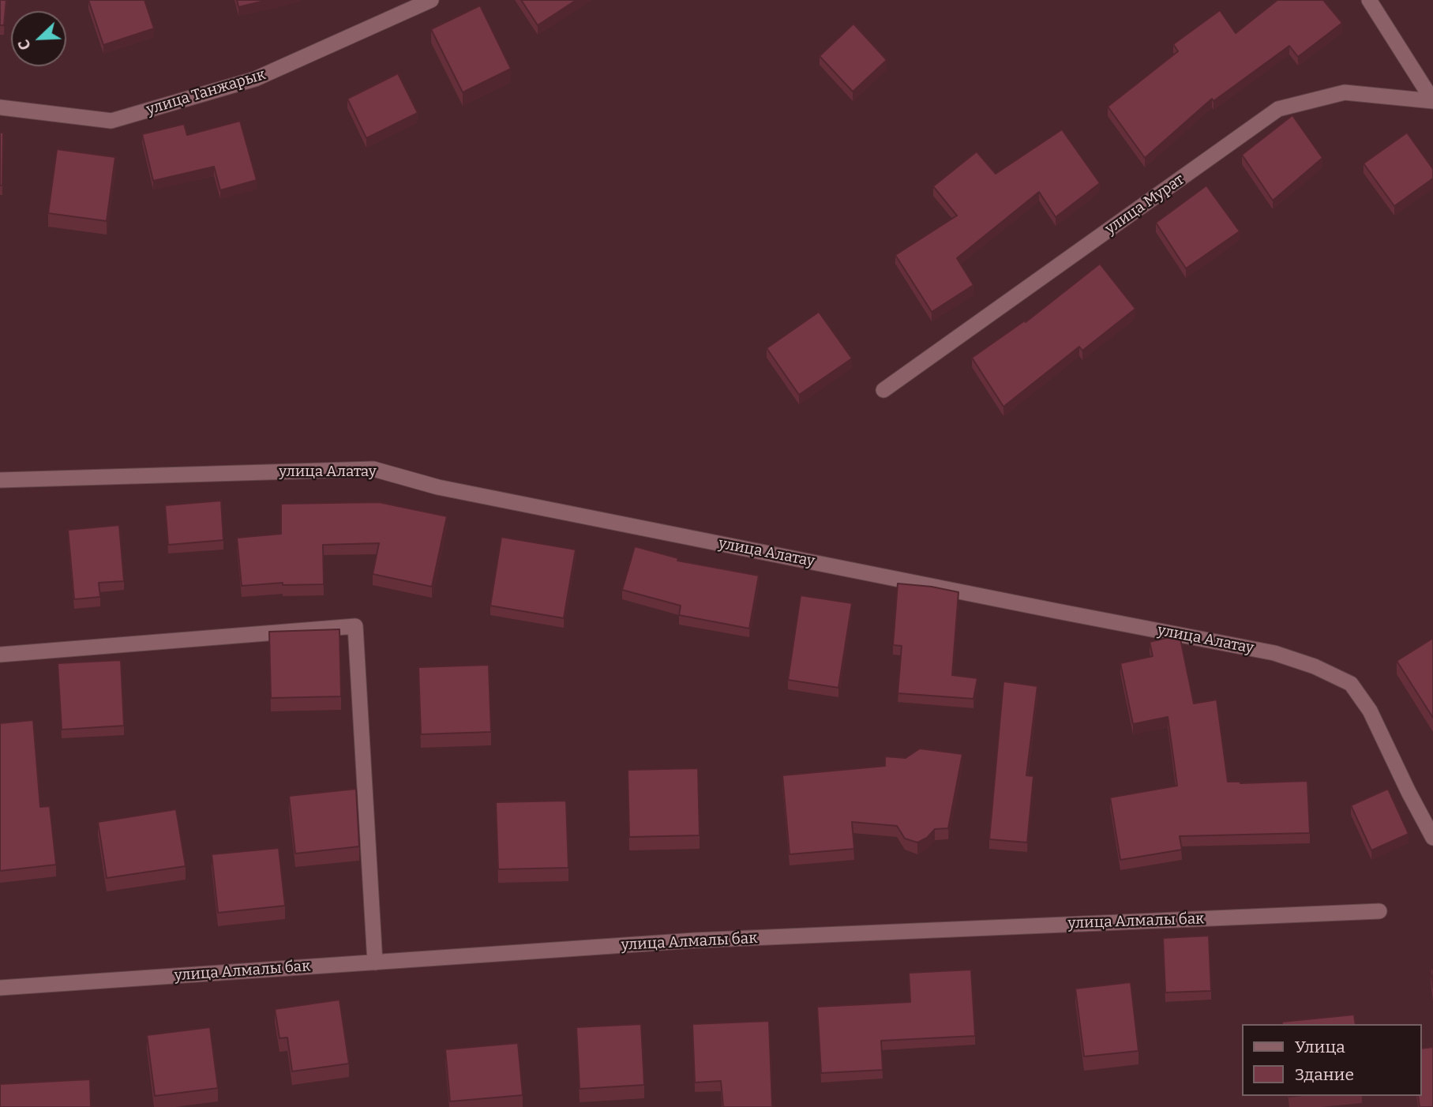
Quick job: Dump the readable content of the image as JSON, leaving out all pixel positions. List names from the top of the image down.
{
  "streets": {
    "street": [
      "улица Танжарык",
      "улица Мурат",
      "улица Алатау",
      "улица Алмалы бак"
    ]
  },
  "legend": ["Улица", "Здание"],
  "north": "bottom left"
}
